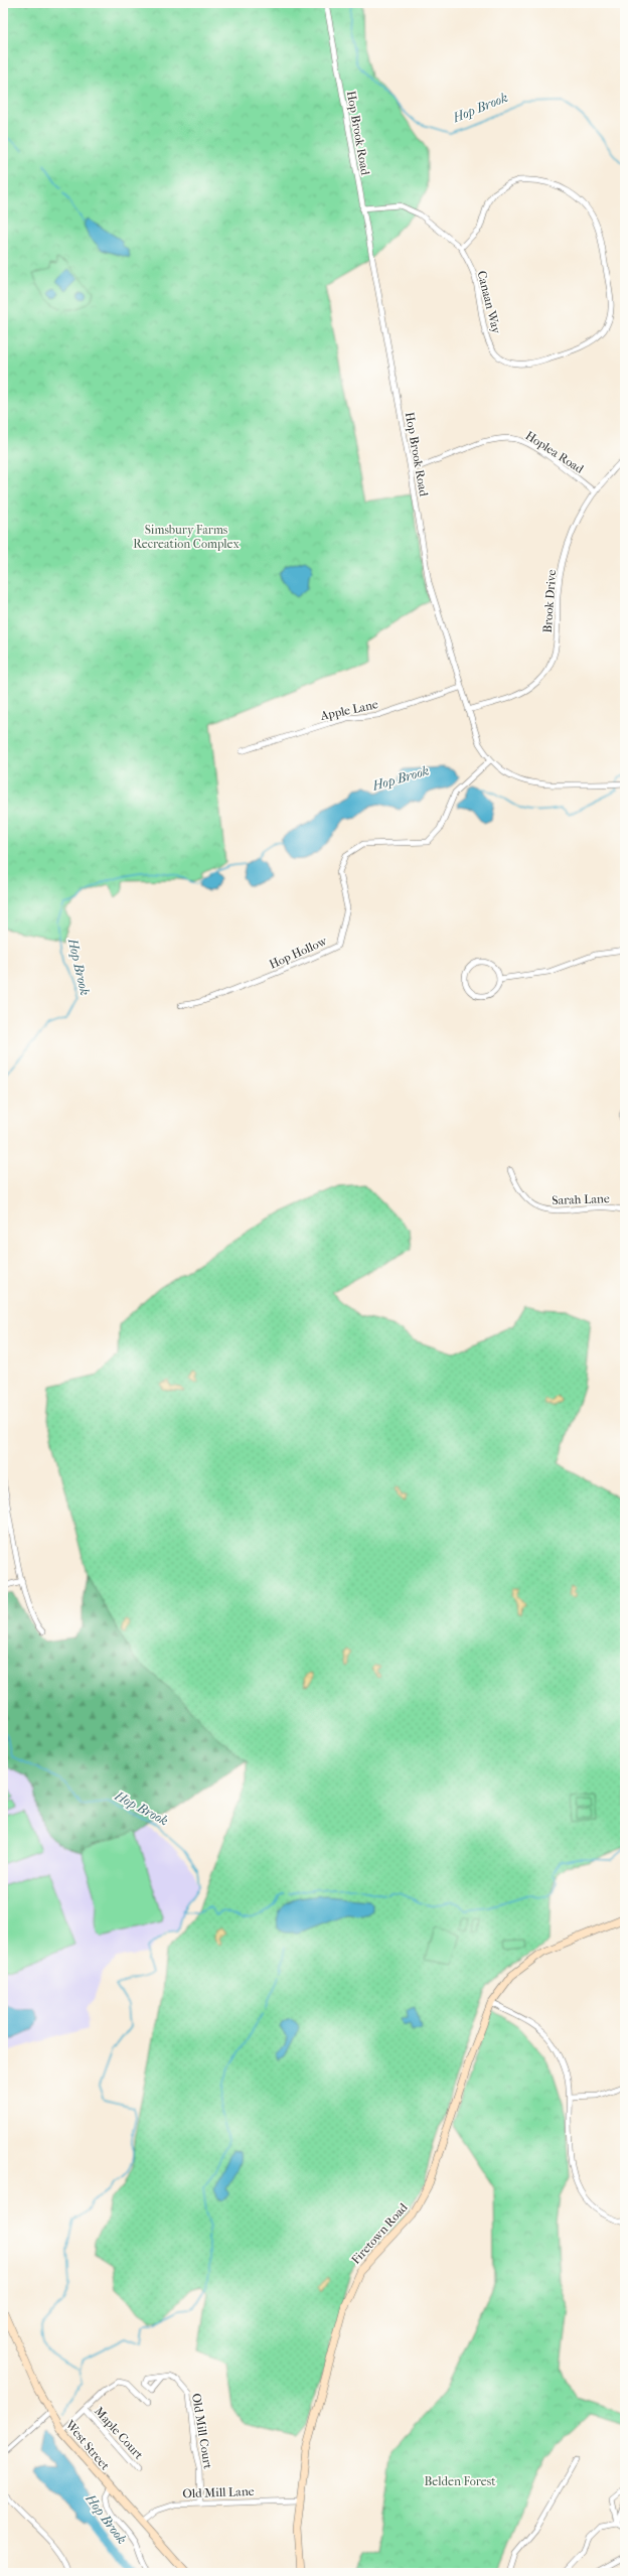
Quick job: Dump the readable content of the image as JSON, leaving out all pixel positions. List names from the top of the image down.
{
  "streets": {
    "street": [
      "Hop Brook Road",
      "Canaan Way",
      "Hoplea Road",
      "Brook Drive",
      "Apple Lane",
      "Hop Hollow",
      "Sarah Lane",
      "Firetown Road",
      "Old Mill Court",
      "Maple Court",
      "West Street",
      "Old Mill Lane"
    ]
  },
  "crossings": [
    ["Hop Brook Road", "Canaan Way"],
    ["Hop Brook Road", "Hoplea Road"],
    ["Hop Brook Road", "Brook Drive"],
    ["Hop Brook Road", "Apple Lane"],
    ["Hop Brook Road", "Hop Hollow"],
    ["Hoplea Road", "Brook Drive"],
    ["Firetown Road", "Old Mill Lane"],
    ["Old Mill Court", "Old Mill Lane"],
    ["Maple Court", "West Street"],
    ["West Street", "Old Mill Lane"]
  ],
  "water": ["Hop Brook"],
  "parks": ["Simsbury Farms Recreation Complex", "Belden Forest"]
}
